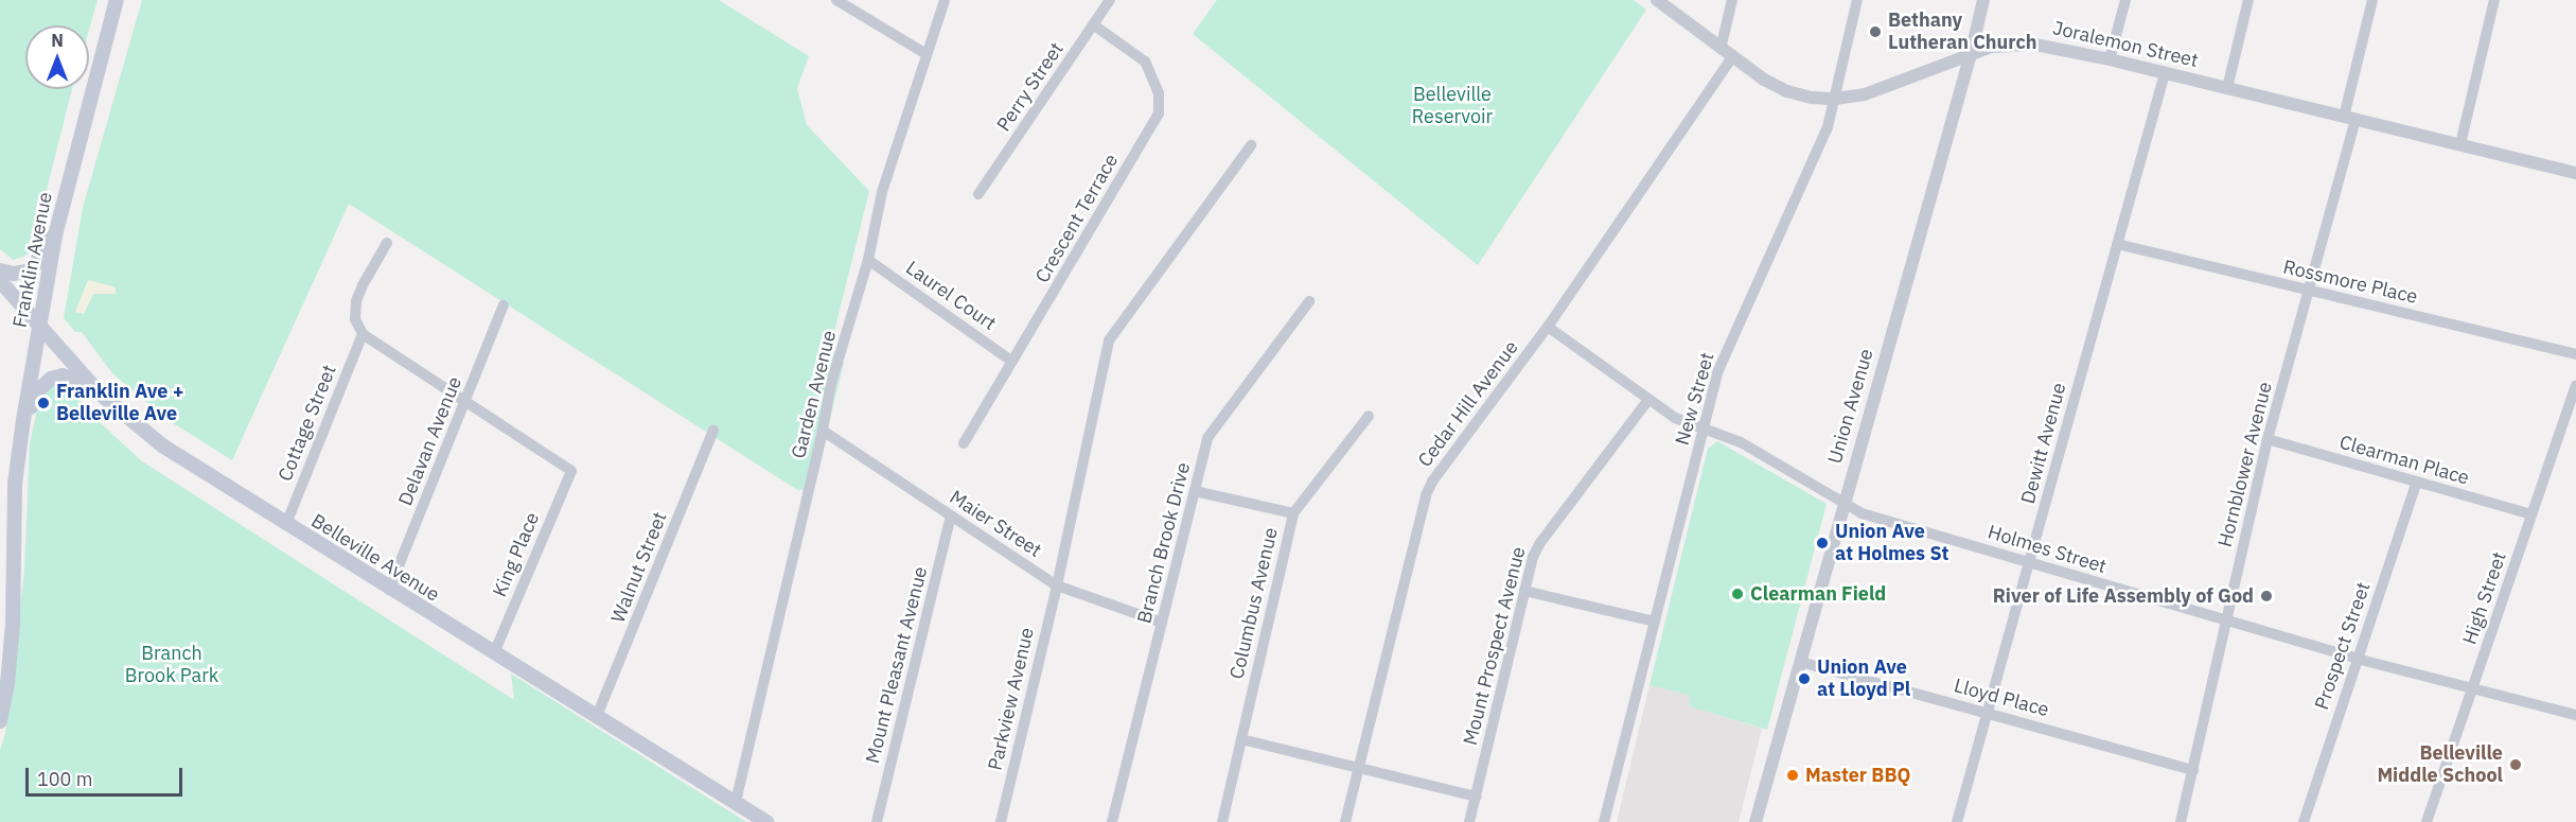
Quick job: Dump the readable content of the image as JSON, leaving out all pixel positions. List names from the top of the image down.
{
  "streets": {
    "main road": ["Franklin Avenue", "Belleville Avenue"],
    "street": [
      "Joralemon Street",
      "Perry Street",
      "Crescent Terrace",
      "Rossmore Place",
      "Laurel Court",
      "Garden Avenue",
      "New Street",
      "Cedar Hill Avenue",
      "Union Avenue",
      "Cottage Street",
      "Delavan Avenue",
      "Dewitt Avenue",
      "Clearman Place",
      "Hornblower Avenue",
      "Maier Street",
      "Branch Brook Drive",
      "Holmes Street",
      "King Place",
      "Walnut Street",
      "High Street",
      "Columbus Avenue",
      "Mount Prospect Avenue",
      "Prospect Street",
      "Mount Pleasant Avenue",
      "Lloyd Place",
      "Parkview Avenue"
    ]
  },
  "crossings": [
    ["Joralemon Street", "New Street"],
    ["Joralemon Street", "Cedar Hill Avenue"],
    ["Joralemon Street", "Union Avenue"],
    ["Joralemon Street", "Dewitt Avenue"],
    ["Joralemon Street", "Hornblower Avenue"],
    ["Perry Street", "Crescent Terrace"],
    ["Crescent Terrace", "Laurel Court"],
    ["Franklin Avenue", "Belleville Avenue"],
    ["Rossmore Place", "Dewitt Avenue"],
    ["Rossmore Place", "Hornblower Avenue"],
    ["Laurel Court", "Garden Avenue"],
    ["Garden Avenue", "Maier Street"],
    ["Garden Avenue", "Belleville Avenue"],
    ["New Street", "Holmes Street"],
    ["Cedar Hill Avenue", "Holmes Street"],
    ["Union Avenue", "Holmes Street"],
    ["Union Avenue", "Lloyd Place"],
    ["Cottage Street", "Belleville Avenue"],
    ["Delavan Avenue", "King Place"],
    ["Delavan Avenue", "Belleville Avenue"],
    ["Dewitt Avenue", "Holmes Street"],
    ["Dewitt Avenue", "Lloyd Place"],
    ["Clearman Place", "Hornblower Avenue"],
    ["Clearman Place", "High Street"],
    ["Clearman Place", "Prospect Street"],
    ["Hornblower Avenue", "Holmes Street"],
    ["Hornblower Avenue", "Lloyd Place"],
    ["Maier Street", "Branch Brook Drive"],
    ["Maier Street", "Mount Pleasant Avenue"],
    ["Maier Street", "Parkview Avenue"],
    ["Holmes Street", "High Street"],
    ["Holmes Street", "Mount Prospect Avenue"],
    ["Holmes Street", "Prospect Street"],
    ["King Place", "Belleville Avenue"],
    ["Belleville Avenue", "Walnut Street"]
  ],
  "parks": ["Belleville Reservoir", "Branch Brook Park"],
  "places": [
    "Bethany Lutheran Church",
    "Franklin Ave + Belleville Ave",
    "Union Ave at Holmes St",
    "Clearman Field",
    "River of Life Assembly of God",
    "Union Ave at Lloyd Pl",
    "Belleville Middle School",
    "Master BBQ"
  ],
  "scale_bar": "100 m",
  "north": "top"
}
